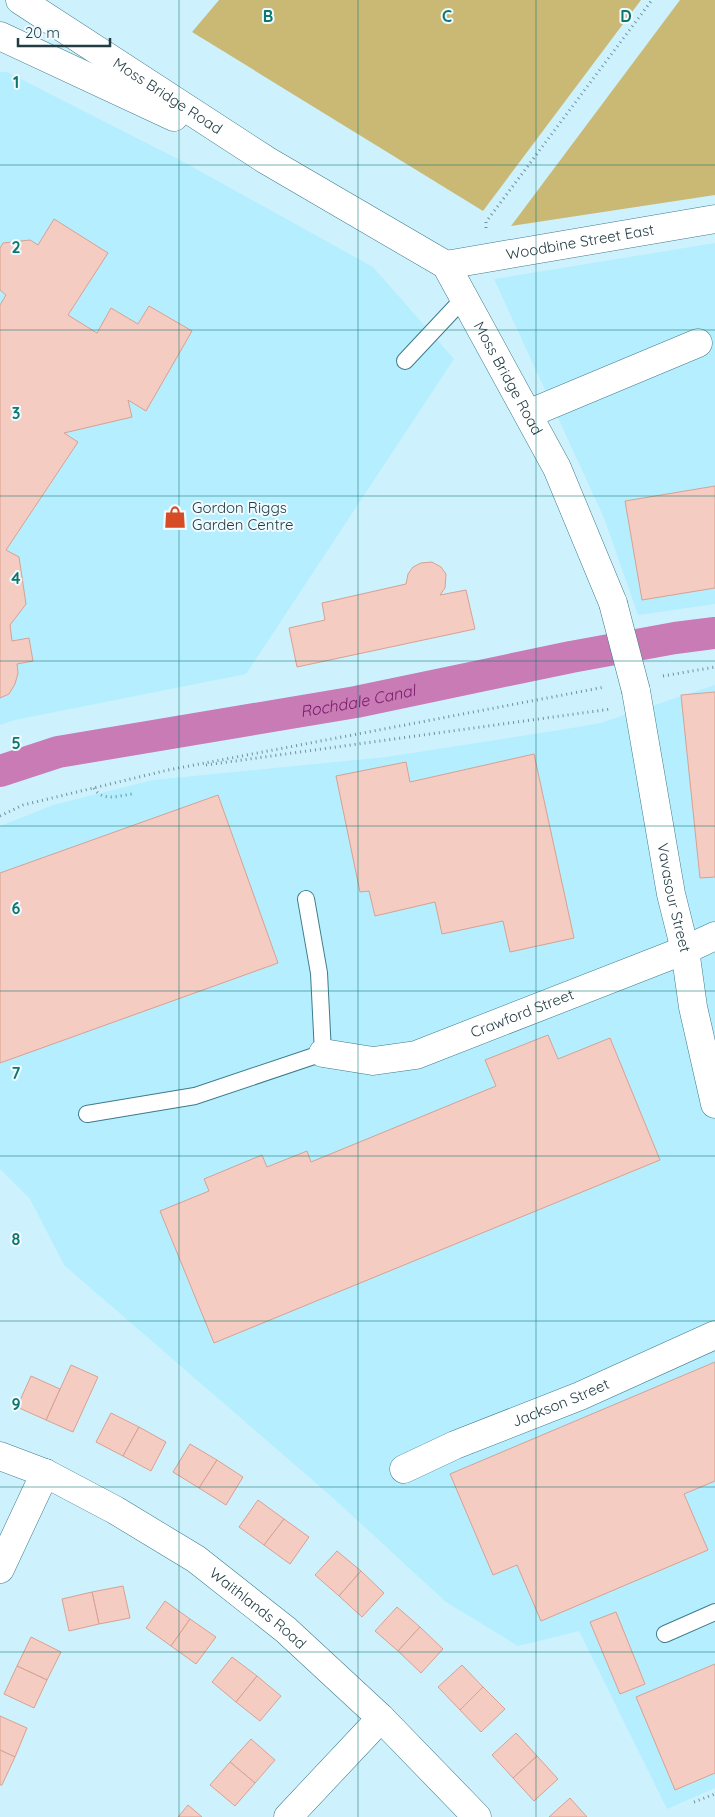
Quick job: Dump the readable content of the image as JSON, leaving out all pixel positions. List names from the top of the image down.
{
  "streets": {
    "street": [
      "Moss Bridge Road",
      "Woodbine Street East",
      "Vavasour Street",
      "Crawford Street",
      "Jackson Street",
      "Waithlands Road"
    ]
  },
  "crossings": [
    ["Moss Bridge Road", "Woodbine Street East"],
    ["Moss Bridge Road", "Vavasour Street"],
    ["Vavasour Street", "Crawford Street"]
  ],
  "water": ["Rochdale Canal"],
  "places": {
    "shop": ["Gordon Riggs Garden Centre"]
  },
  "scale_bar": "20 m",
  "grid": {
    "columns": ["B", "C", "D"],
    "rows": [
      "1",
      "2",
      "3",
      "4",
      "5",
      "6",
      "7",
      "8",
      "9"
    ]
  }
}
